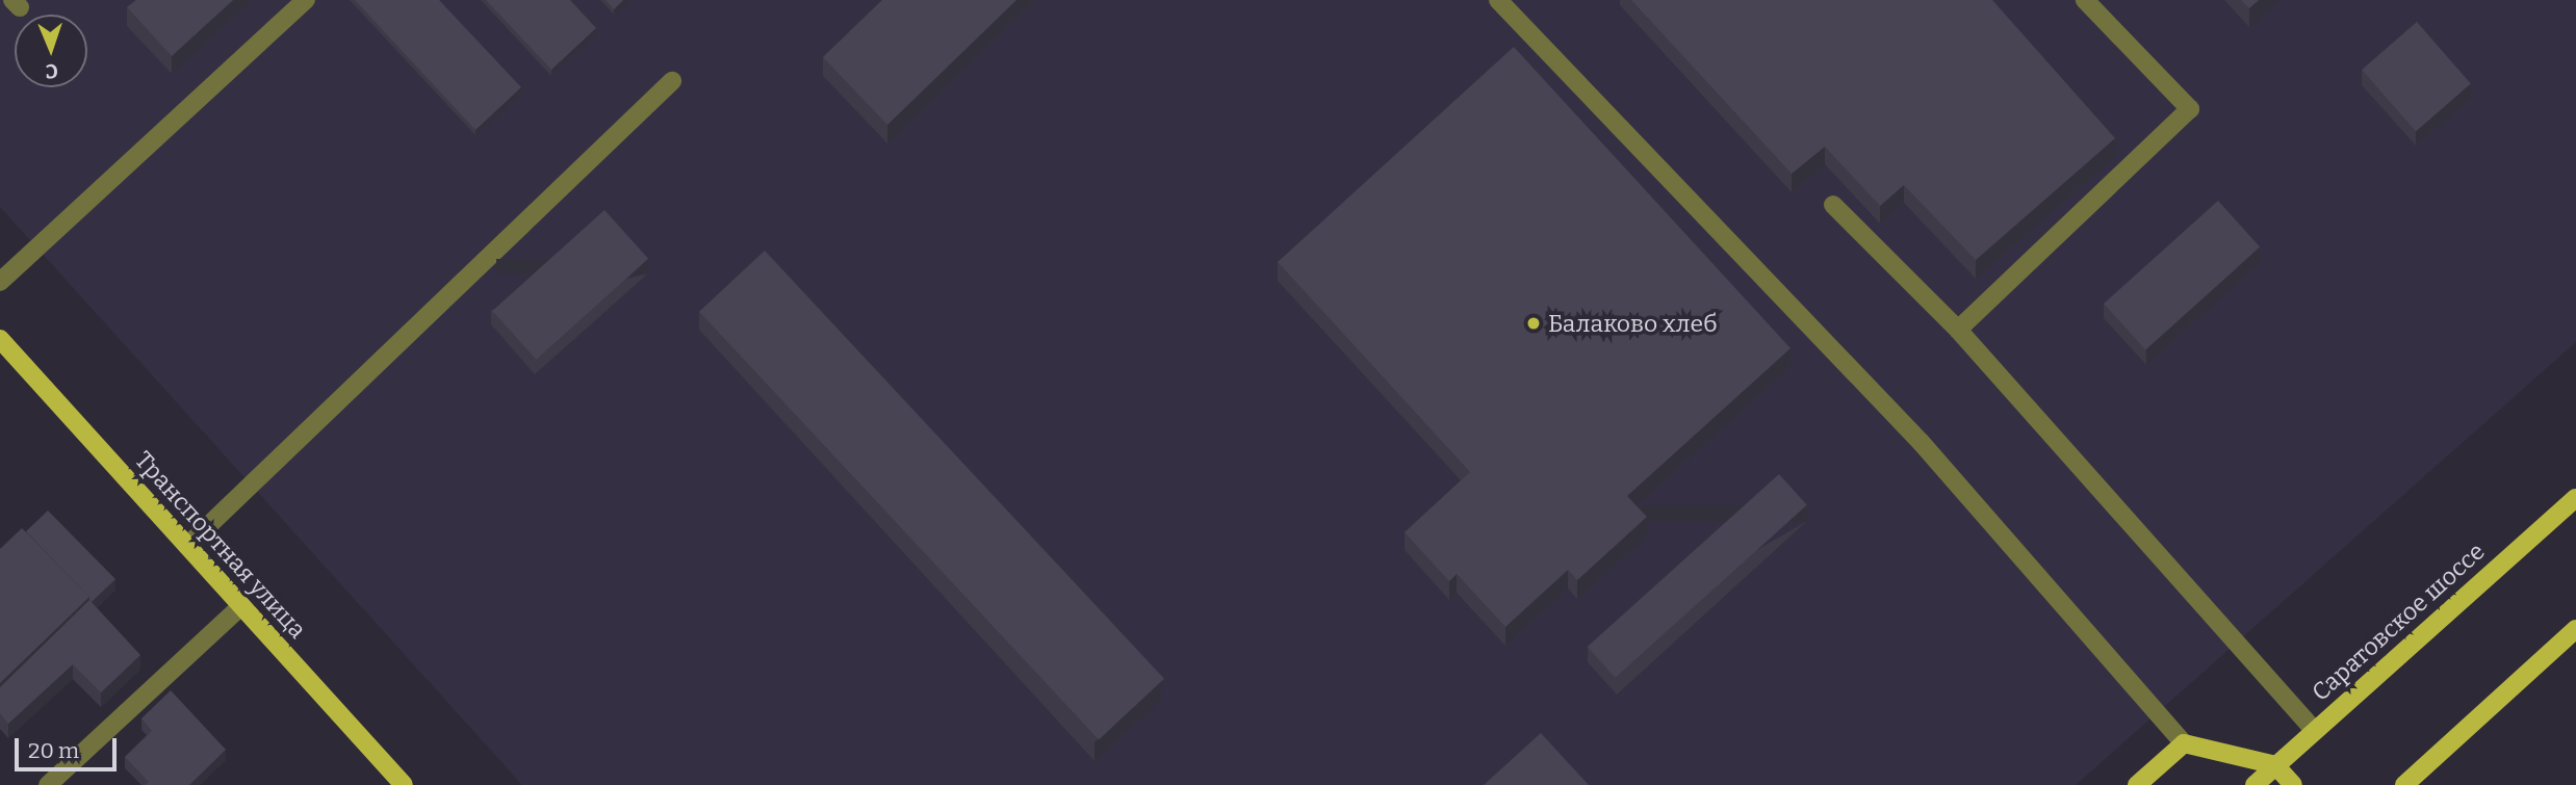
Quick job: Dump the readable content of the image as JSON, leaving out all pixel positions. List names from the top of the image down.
{
  "streets": {
    "main road": ["Транспортная улица", "Саратовское шоссе"]
  },
  "places": ["Балаково хлеб"],
  "scale_bar": "20 m",
  "north": "bottom"
}
